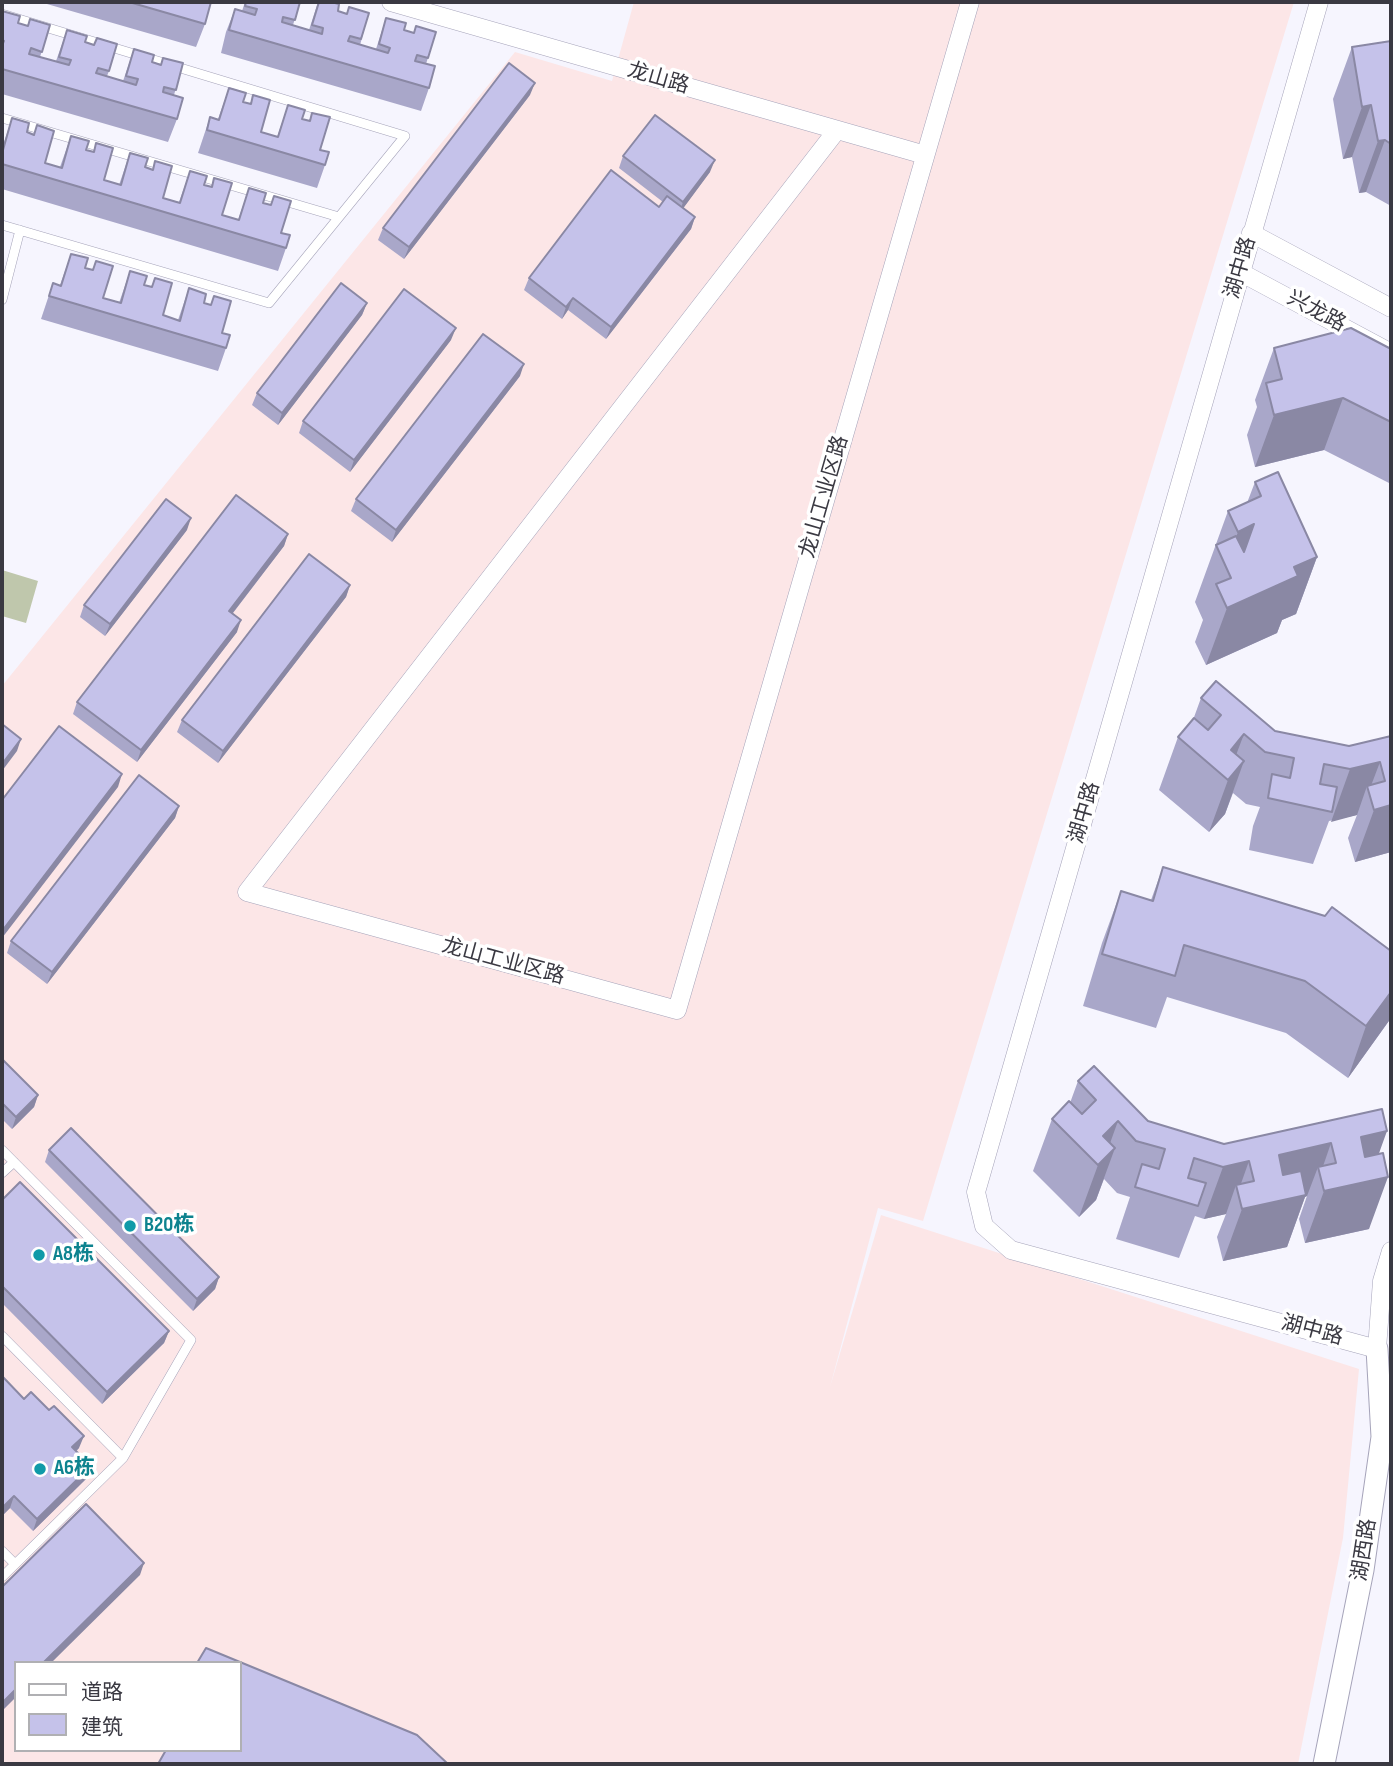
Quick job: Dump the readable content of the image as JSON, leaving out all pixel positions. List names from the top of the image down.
{
  "streets": {
    "street": [
      "龙山路",
      "湖中路",
      "兴龙路",
      "龙山工业区路",
      "湖西路"
    ]
  },
  "crossings": [
    ["龙山路", "龙山工业区路"],
    ["湖中路", "兴龙路"],
    ["湖中路", "湖西路"]
  ],
  "places": ["B20栋", "A8栋", "A6栋"],
  "legend": ["道路", "建筑"]
}
